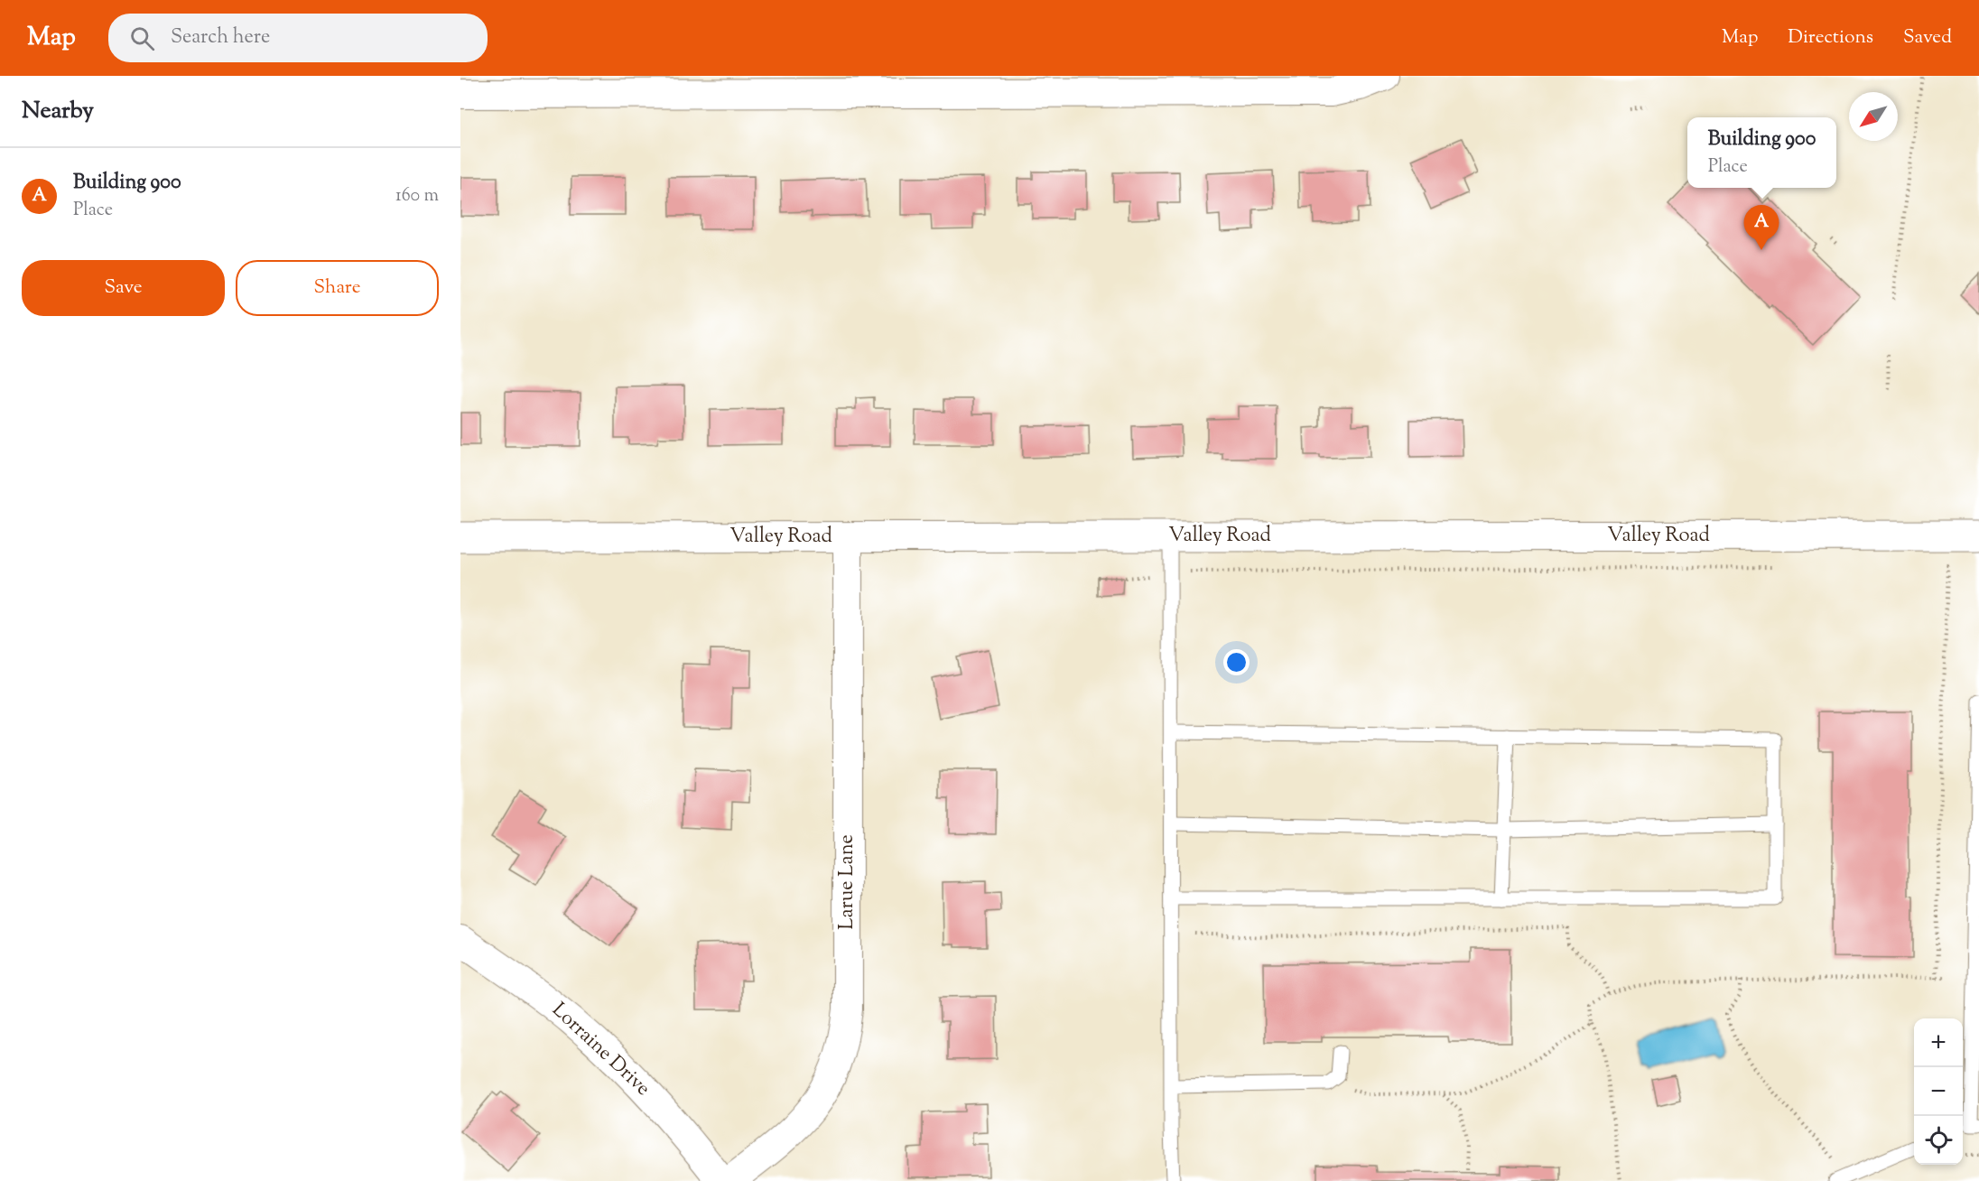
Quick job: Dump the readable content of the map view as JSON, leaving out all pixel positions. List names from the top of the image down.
{
  "streets": {
    "street": ["Valley Road", "Larue Lane", "Lorraine Drive"]
  },
  "crossings": [
    ["Valley Road", "Larue Lane"]
  ],
  "north": "bottom left",
  "page": {
    "header": "Map",
    "search": "Search here",
    "nav": ["Map", "Directions", "Saved"],
    "heading": "Nearby",
    "popup": ["Building 900", "Place"],
    "list": [
      {
        "mark": "A",
        "name": "Building 900",
        "note": "Place",
        "value": "160 m"
      }
    ],
    "pins": "A",
    "buttons": ["Save", "Share"],
    "map_buttons": ["+", "−"]
  }
}
